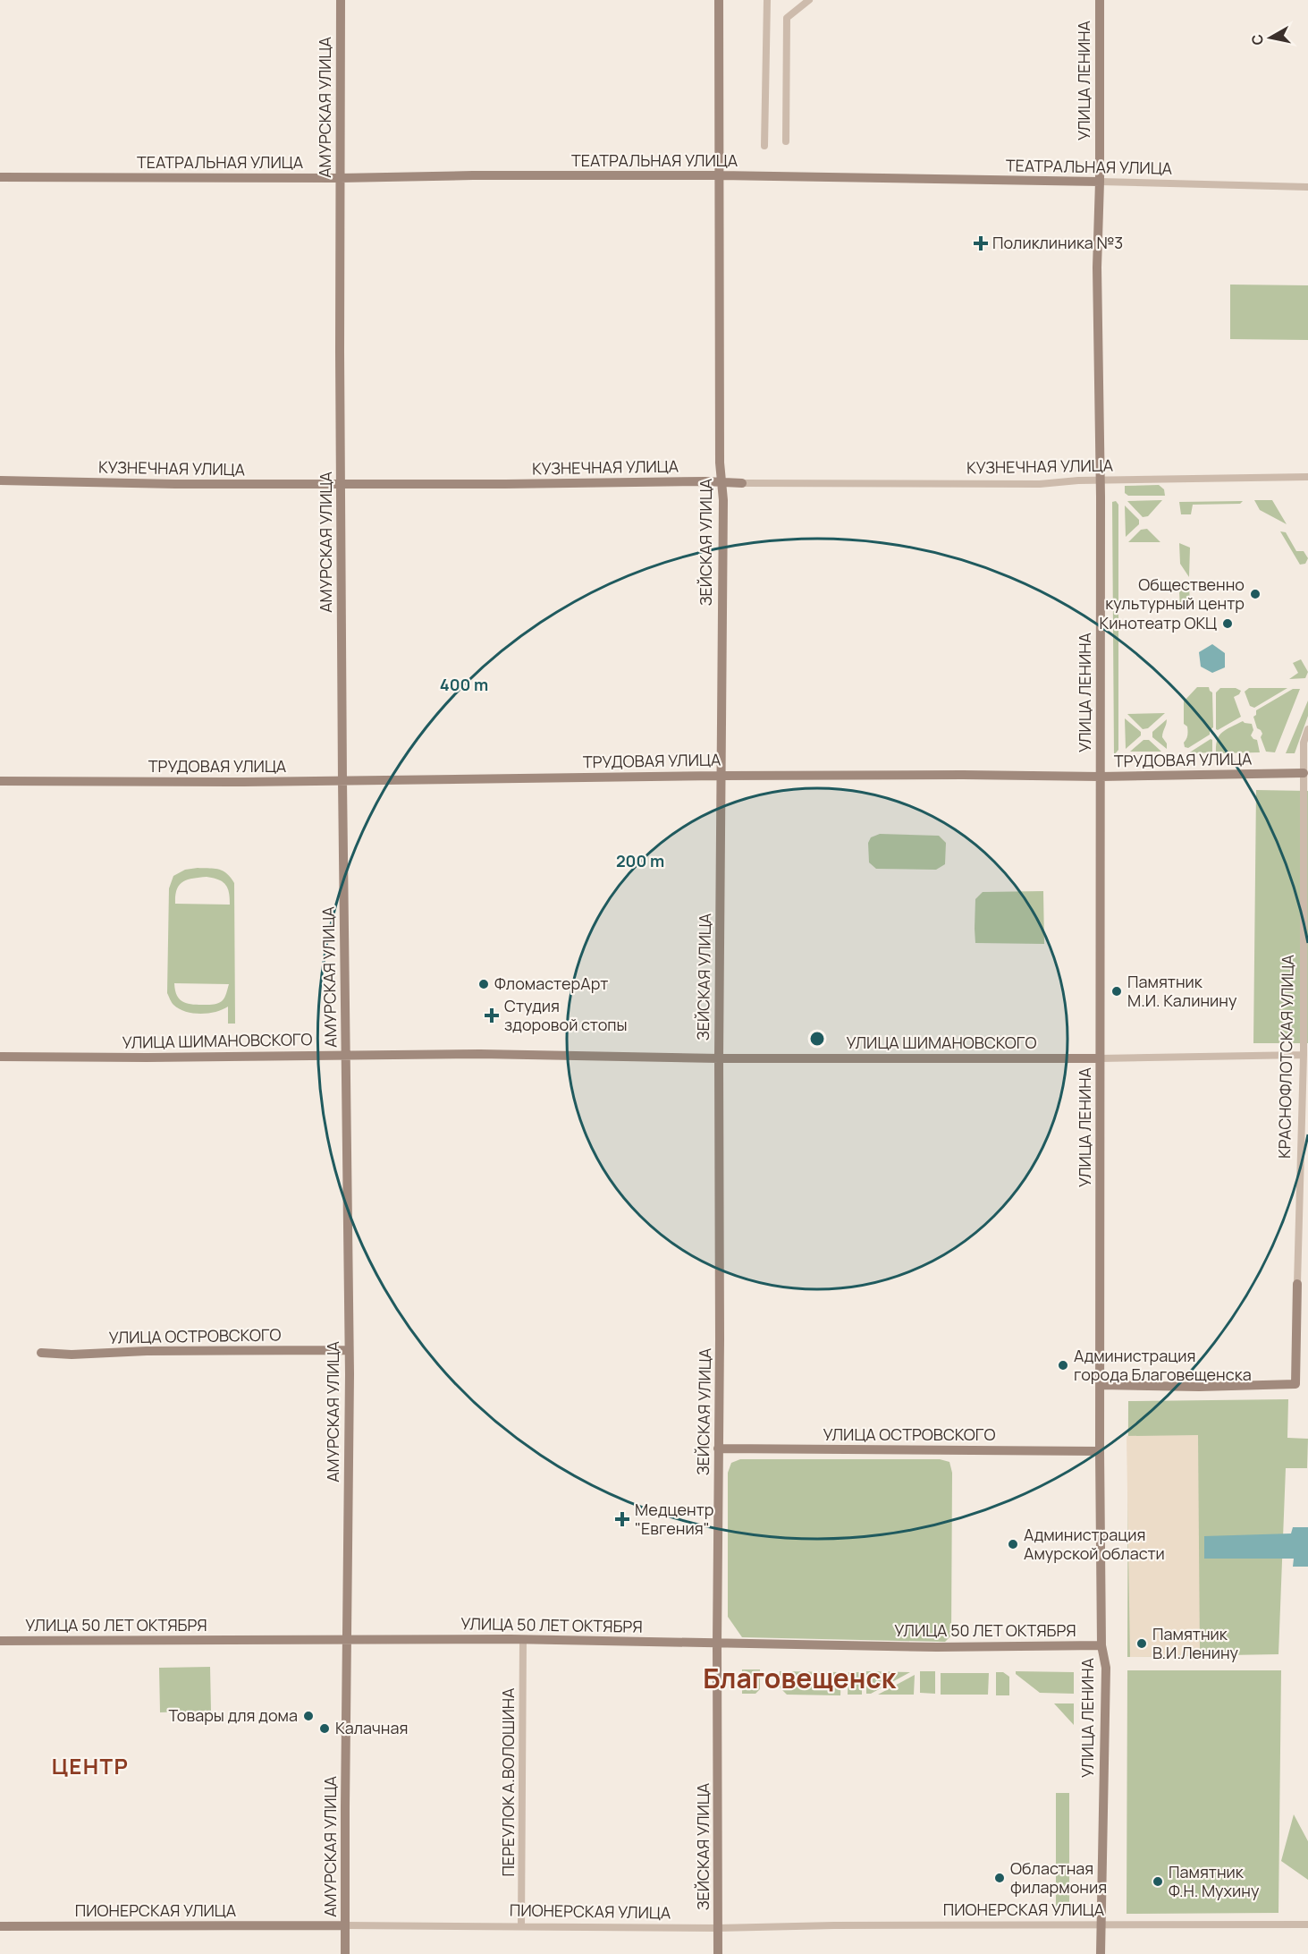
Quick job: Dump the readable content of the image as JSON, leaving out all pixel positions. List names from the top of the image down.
{
  "streets": {
    "street": [
      "УЛИЦА ЛЕНИНА",
      "АМУРСКАЯ УЛИЦА",
      "ТЕАТРАЛЬНАЯ УЛИЦА",
      "КУЗНЕЧНАЯ УЛИЦА",
      "ЗЕЙСКАЯ УЛИЦА",
      "ТРУДОВАЯ УЛИЦА",
      "УЛИЦА ШИМАНОВСКОГО",
      "КРАСНОФЛОТСКАЯ УЛИЦА",
      "УЛИЦА ОСТРОВСКОГО",
      "УЛИЦА 50 ЛЕТ ОКТЯБРЯ",
      "ПЕРЕУЛОК А.ВОЛОШИНА",
      "ПИОНЕРСКАЯ УЛИЦА"
    ]
  },
  "crossings": [
    ["УЛИЦА ЛЕНИНА", "ТЕАТРАЛЬНАЯ УЛИЦА"],
    ["УЛИЦА ЛЕНИНА", "КУЗНЕЧНАЯ УЛИЦА"],
    ["УЛИЦА ЛЕНИНА", "ТРУДОВАЯ УЛИЦА"],
    ["УЛИЦА ЛЕНИНА", "УЛИЦА ШИМАНОВСКОГО"],
    ["УЛИЦА ЛЕНИНА", "КРАСНОФЛОТСКАЯ УЛИЦА"],
    ["УЛИЦА ЛЕНИНА", "УЛИЦА ОСТРОВСКОГО"],
    ["УЛИЦА ЛЕНИНА", "УЛИЦА 50 ЛЕТ ОКТЯБРЯ"],
    ["УЛИЦА ЛЕНИНА", "ПИОНЕРСКАЯ УЛИЦА"],
    ["АМУРСКАЯ УЛИЦА", "ТЕАТРАЛЬНАЯ УЛИЦА"],
    ["АМУРСКАЯ УЛИЦА", "КУЗНЕЧНАЯ УЛИЦА"],
    ["АМУРСКАЯ УЛИЦА", "ТРУДОВАЯ УЛИЦА"],
    ["АМУРСКАЯ УЛИЦА", "УЛИЦА ШИМАНОВСКОГО"],
    ["АМУРСКАЯ УЛИЦА", "УЛИЦА ОСТРОВСКОГО"],
    ["АМУРСКАЯ УЛИЦА", "УЛИЦА 50 ЛЕТ ОКТЯБРЯ"],
    ["АМУРСКАЯ УЛИЦА", "ПИОНЕРСКАЯ УЛИЦА"],
    ["ТЕАТРАЛЬНАЯ УЛИЦА", "ЗЕЙСКАЯ УЛИЦА"],
    ["КУЗНЕЧНАЯ УЛИЦА", "ЗЕЙСКАЯ УЛИЦА"],
    ["ЗЕЙСКАЯ УЛИЦА", "ТРУДОВАЯ УЛИЦА"],
    ["ЗЕЙСКАЯ УЛИЦА", "УЛИЦА ШИМАНОВСКОГО"],
    ["ЗЕЙСКАЯ УЛИЦА", "УЛИЦА ОСТРОВСКОГО"],
    ["ЗЕЙСКАЯ УЛИЦА", "УЛИЦА 50 ЛЕТ ОКТЯБРЯ"],
    ["ЗЕЙСКАЯ УЛИЦА", "ПИОНЕРСКАЯ УЛИЦА"],
    ["ТРУДОВАЯ УЛИЦА", "КРАСНОФЛОТСКАЯ УЛИЦА"],
    ["УЛИЦА ШИМАНОВСКОГО", "КРАСНОФЛОТСКАЯ УЛИЦА"],
    ["УЛИЦА 50 ЛЕТ ОКТЯБРЯ", "ПЕРЕУЛОК А.ВОЛОШИНА"],
    ["ПЕРЕУЛОК А.ВОЛОШИНА", "ПИОНЕРСКАЯ УЛИЦА"]
  ],
  "districts": ["Благовещенск", "ЦЕНТР"],
  "places": {
    "health": ["Поликлиника №3", "Студия здоровой стопы", "Медцентр \"Евгения\""],
    "other": [
      "Общественно культурный центр",
      "Кинотеатр ОКЦ",
      "ФломастерАрт",
      "Памятник М.И. Калинину",
      "Администрация города Благовещенска",
      "Администрация Амурской области",
      "Памятник В.И.Ленину",
      "Товары для дома",
      "Калачная",
      "Областная филармония",
      "Памятник Ф.Н. Мухину"
    ]
  },
  "north": "left",
  "rings": ["400 m", "200 m"]
}
